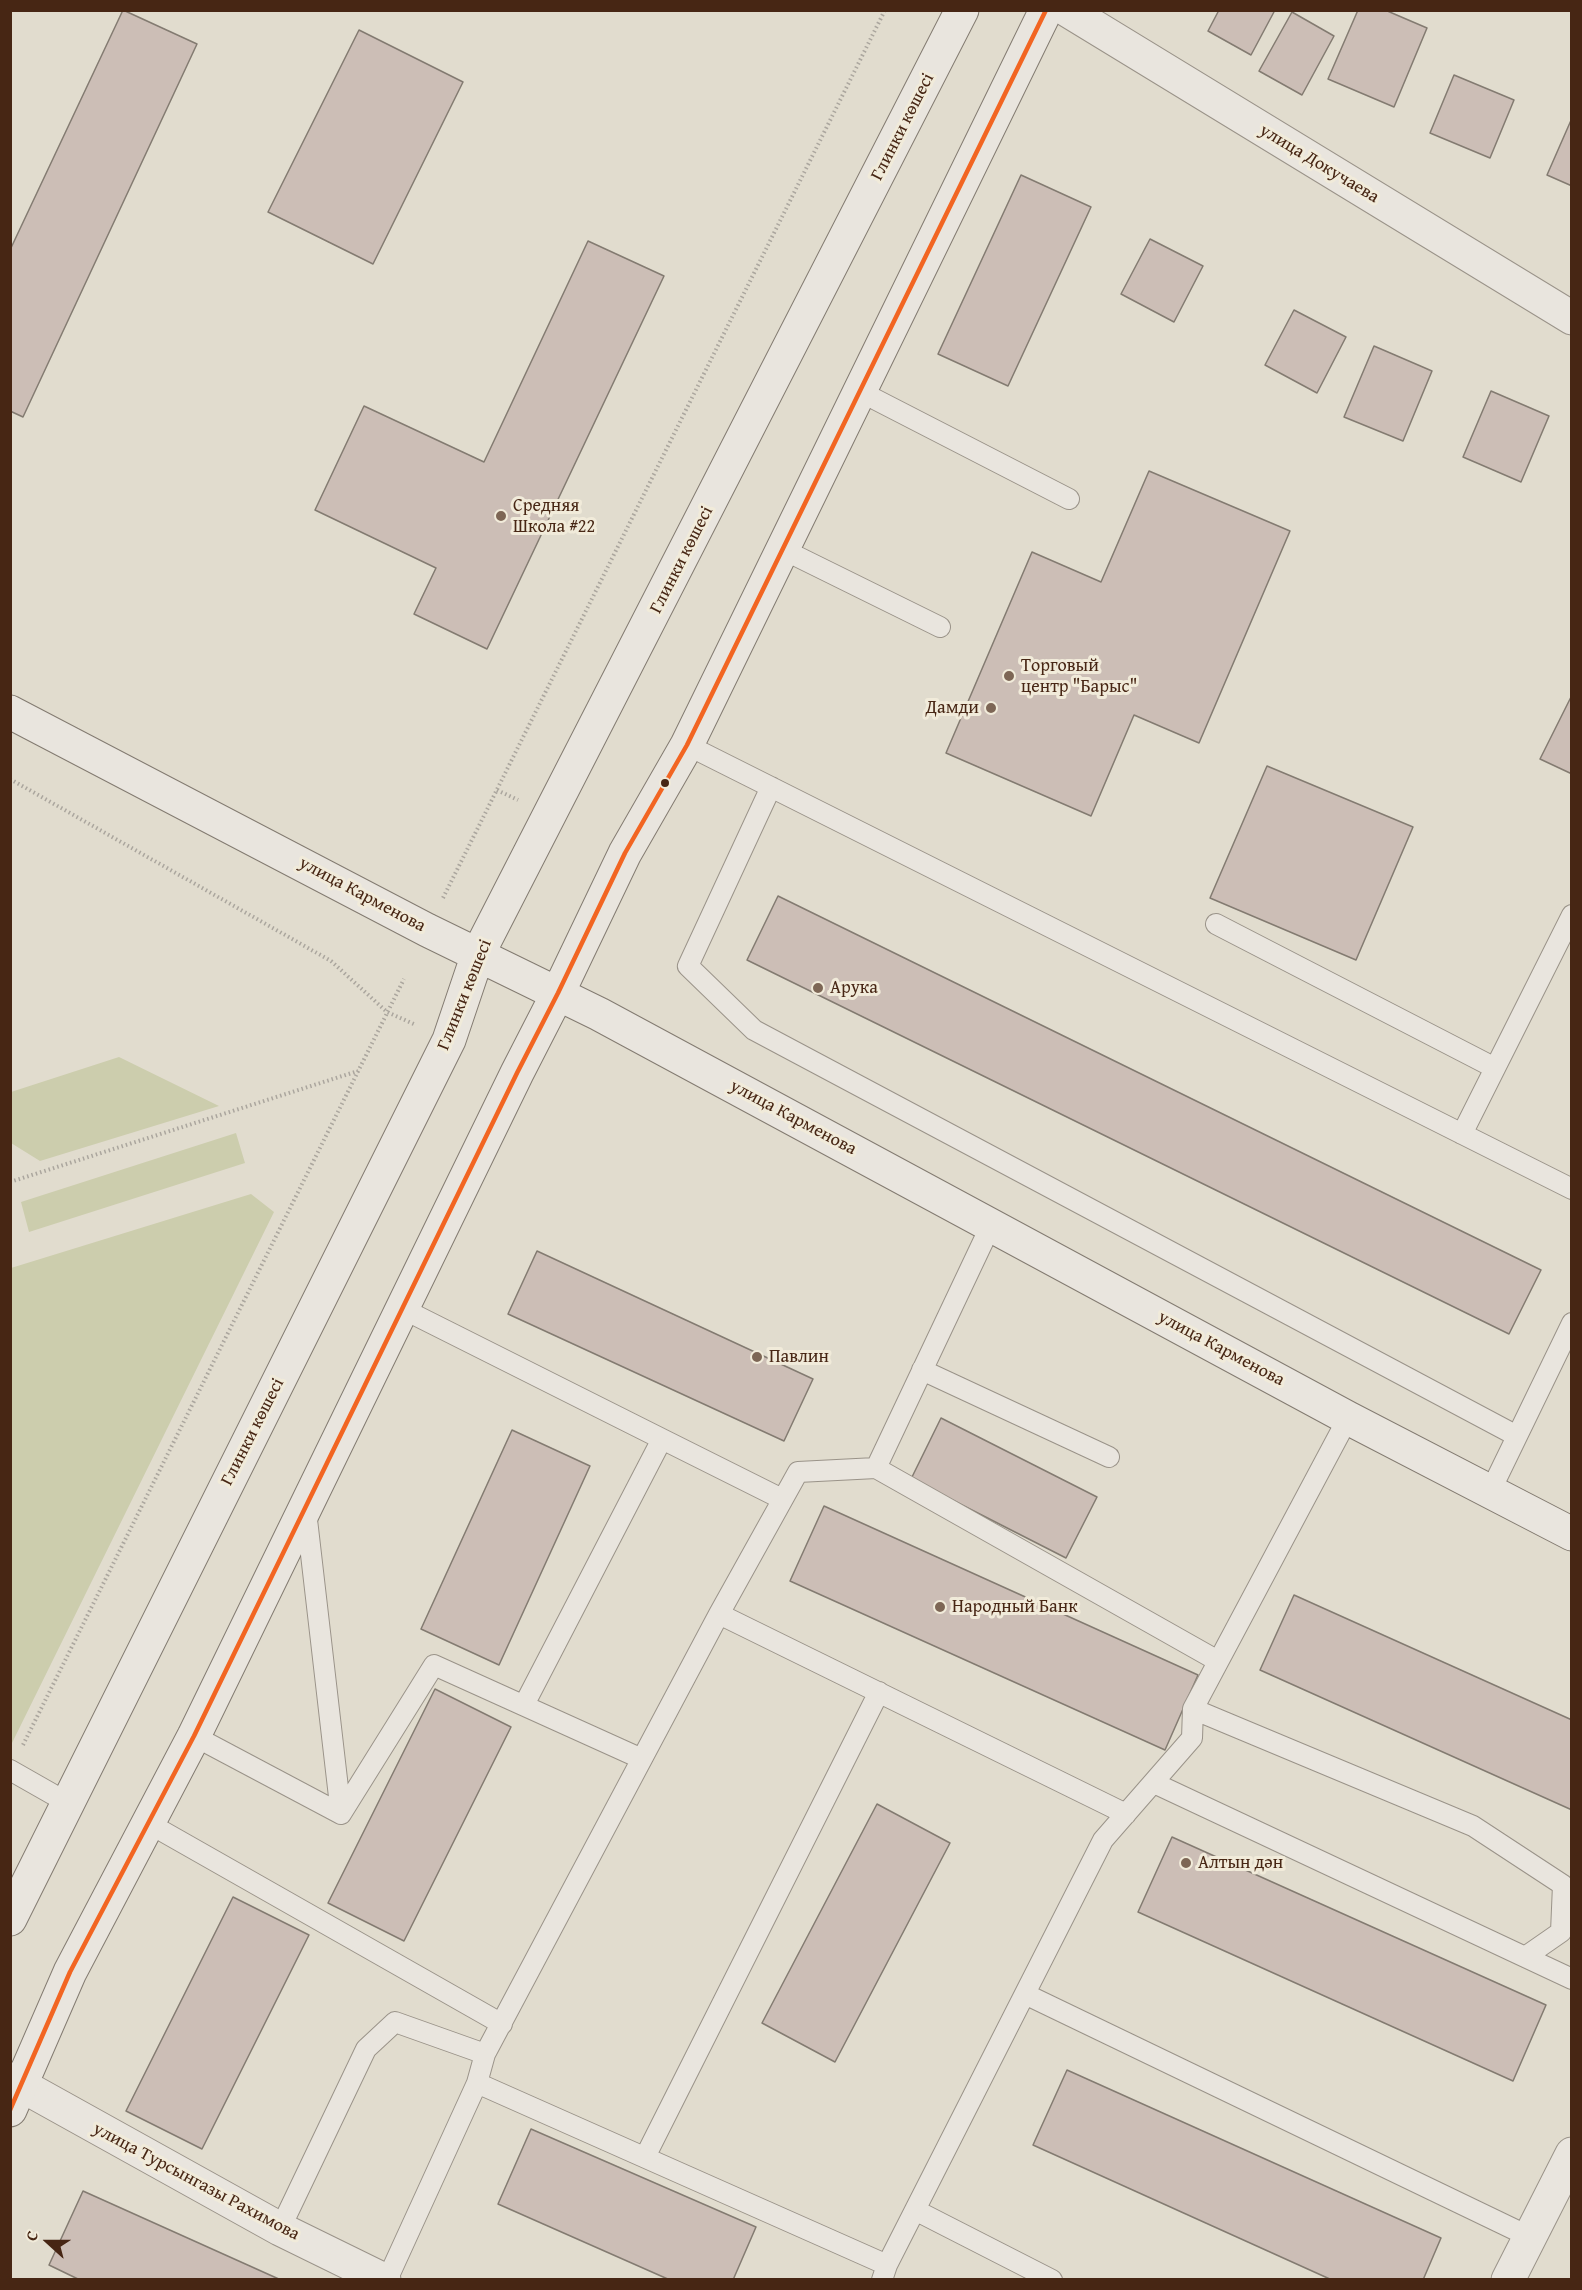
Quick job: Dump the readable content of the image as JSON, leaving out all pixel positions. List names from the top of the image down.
{
  "streets": {
    "main road": [
      "Глинки көшесі",
      "улица Докучаева",
      "улица Карменова",
      "улица Турсынгазы Рахимова"
    ]
  },
  "crossings": [
    ["Глинки көшесі", "улица Карменова"]
  ],
  "places": [
    "Средняя Школа #22",
    "Торговый центр \"Барыс\"",
    "Дамди",
    "Арука",
    "Павлин",
    "Народный Банк",
    "Алтын дән"
  ],
  "north": "left"
}
